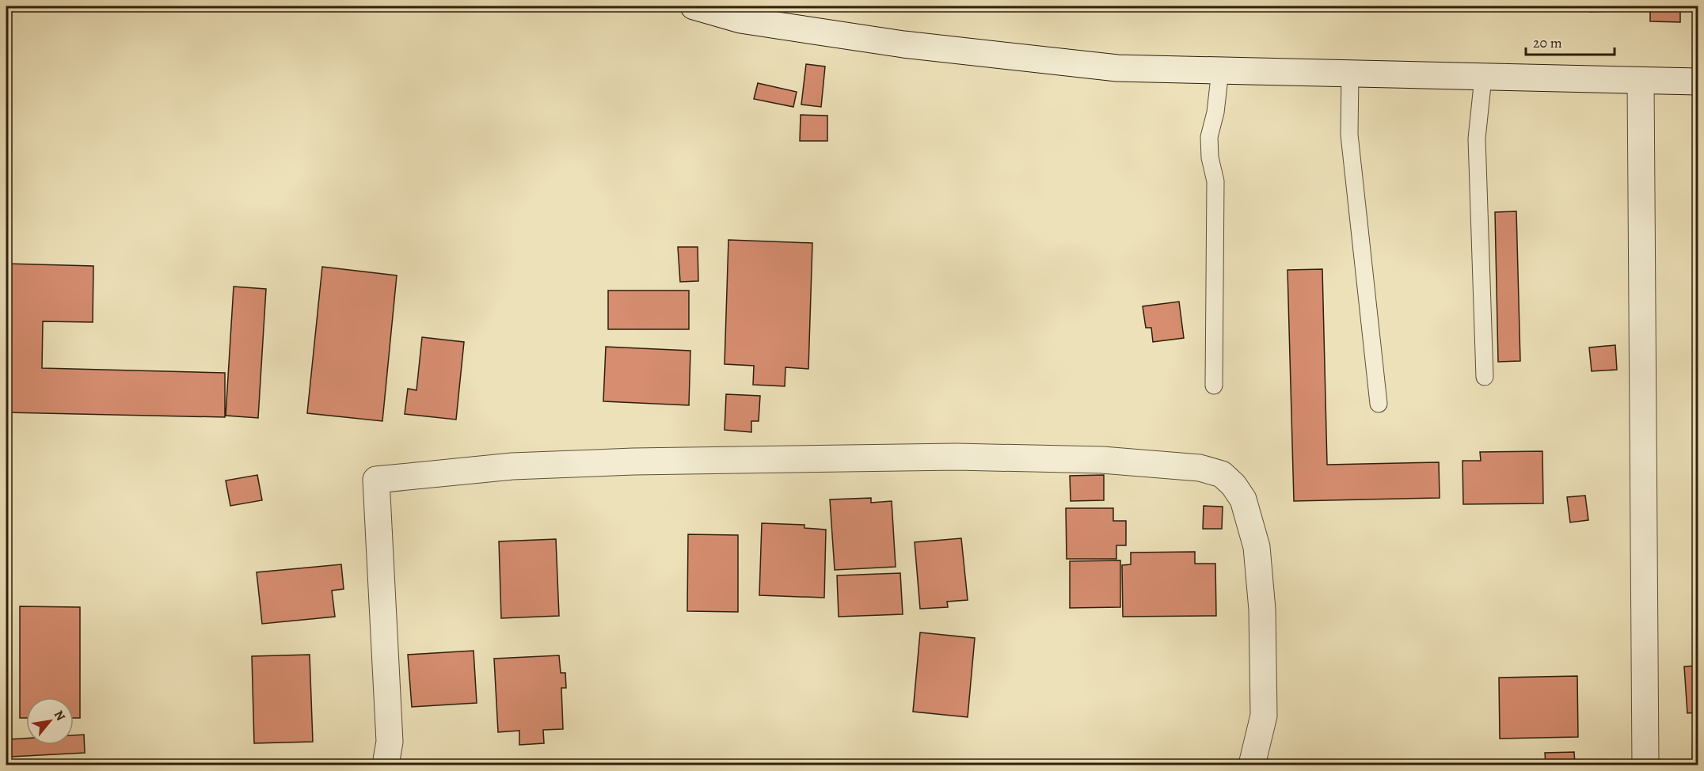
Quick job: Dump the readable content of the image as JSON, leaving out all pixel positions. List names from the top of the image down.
{
  "scale_bar": "20 m",
  "north": "top right"
}
